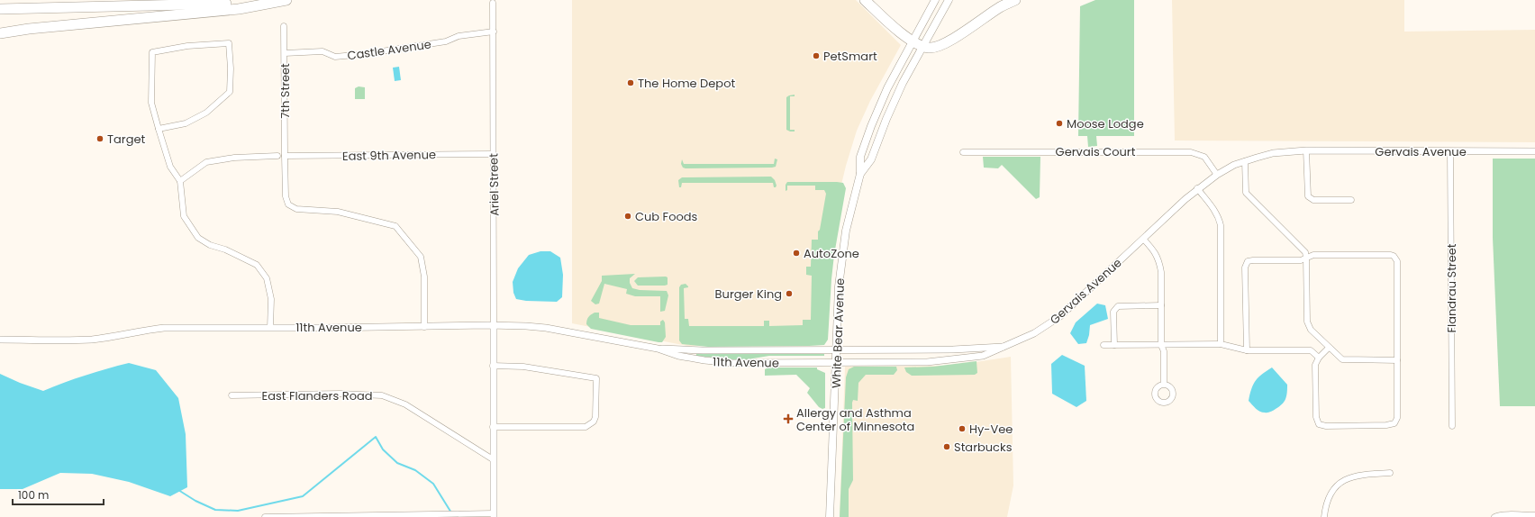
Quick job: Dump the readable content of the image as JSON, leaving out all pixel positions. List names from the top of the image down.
{
  "streets": {
    "main road": ["White Bear Avenue"],
    "street": [
      "Castle Avenue",
      "7th Street",
      "Gervais Court",
      "Gervais Avenue",
      "East 9th Avenue",
      "Ariel Street",
      "Flandrau Street",
      "11th Avenue",
      "East Flanders Road"
    ]
  },
  "crossings": [
    ["Castle Avenue", "7th Street"],
    ["Castle Avenue", "Ariel Street"],
    ["7th Street", "East 9th Avenue"],
    ["7th Street", "11th Avenue"],
    ["Gervais Court", "Gervais Avenue"],
    ["Gervais Avenue", "Flandrau Street"],
    ["Gervais Avenue", "11th Avenue"],
    ["Gervais Avenue", "White Bear Avenue"],
    ["East 9th Avenue", "Ariel Street"],
    ["Ariel Street", "11th Avenue"],
    ["Ariel Street", "East Flanders Road"],
    ["11th Avenue", "White Bear Avenue"]
  ],
  "places": {
    "other": [
      "PetSmart",
      "The Home Depot",
      "Moose Lodge",
      "Target",
      "Cub Foods",
      "AutoZone",
      "Burger King",
      "Hy-Vee",
      "Starbucks"
    ],
    "health": ["Allergy and Asthma Center of Minnesota"]
  },
  "scale_bar": "100 m"
}
